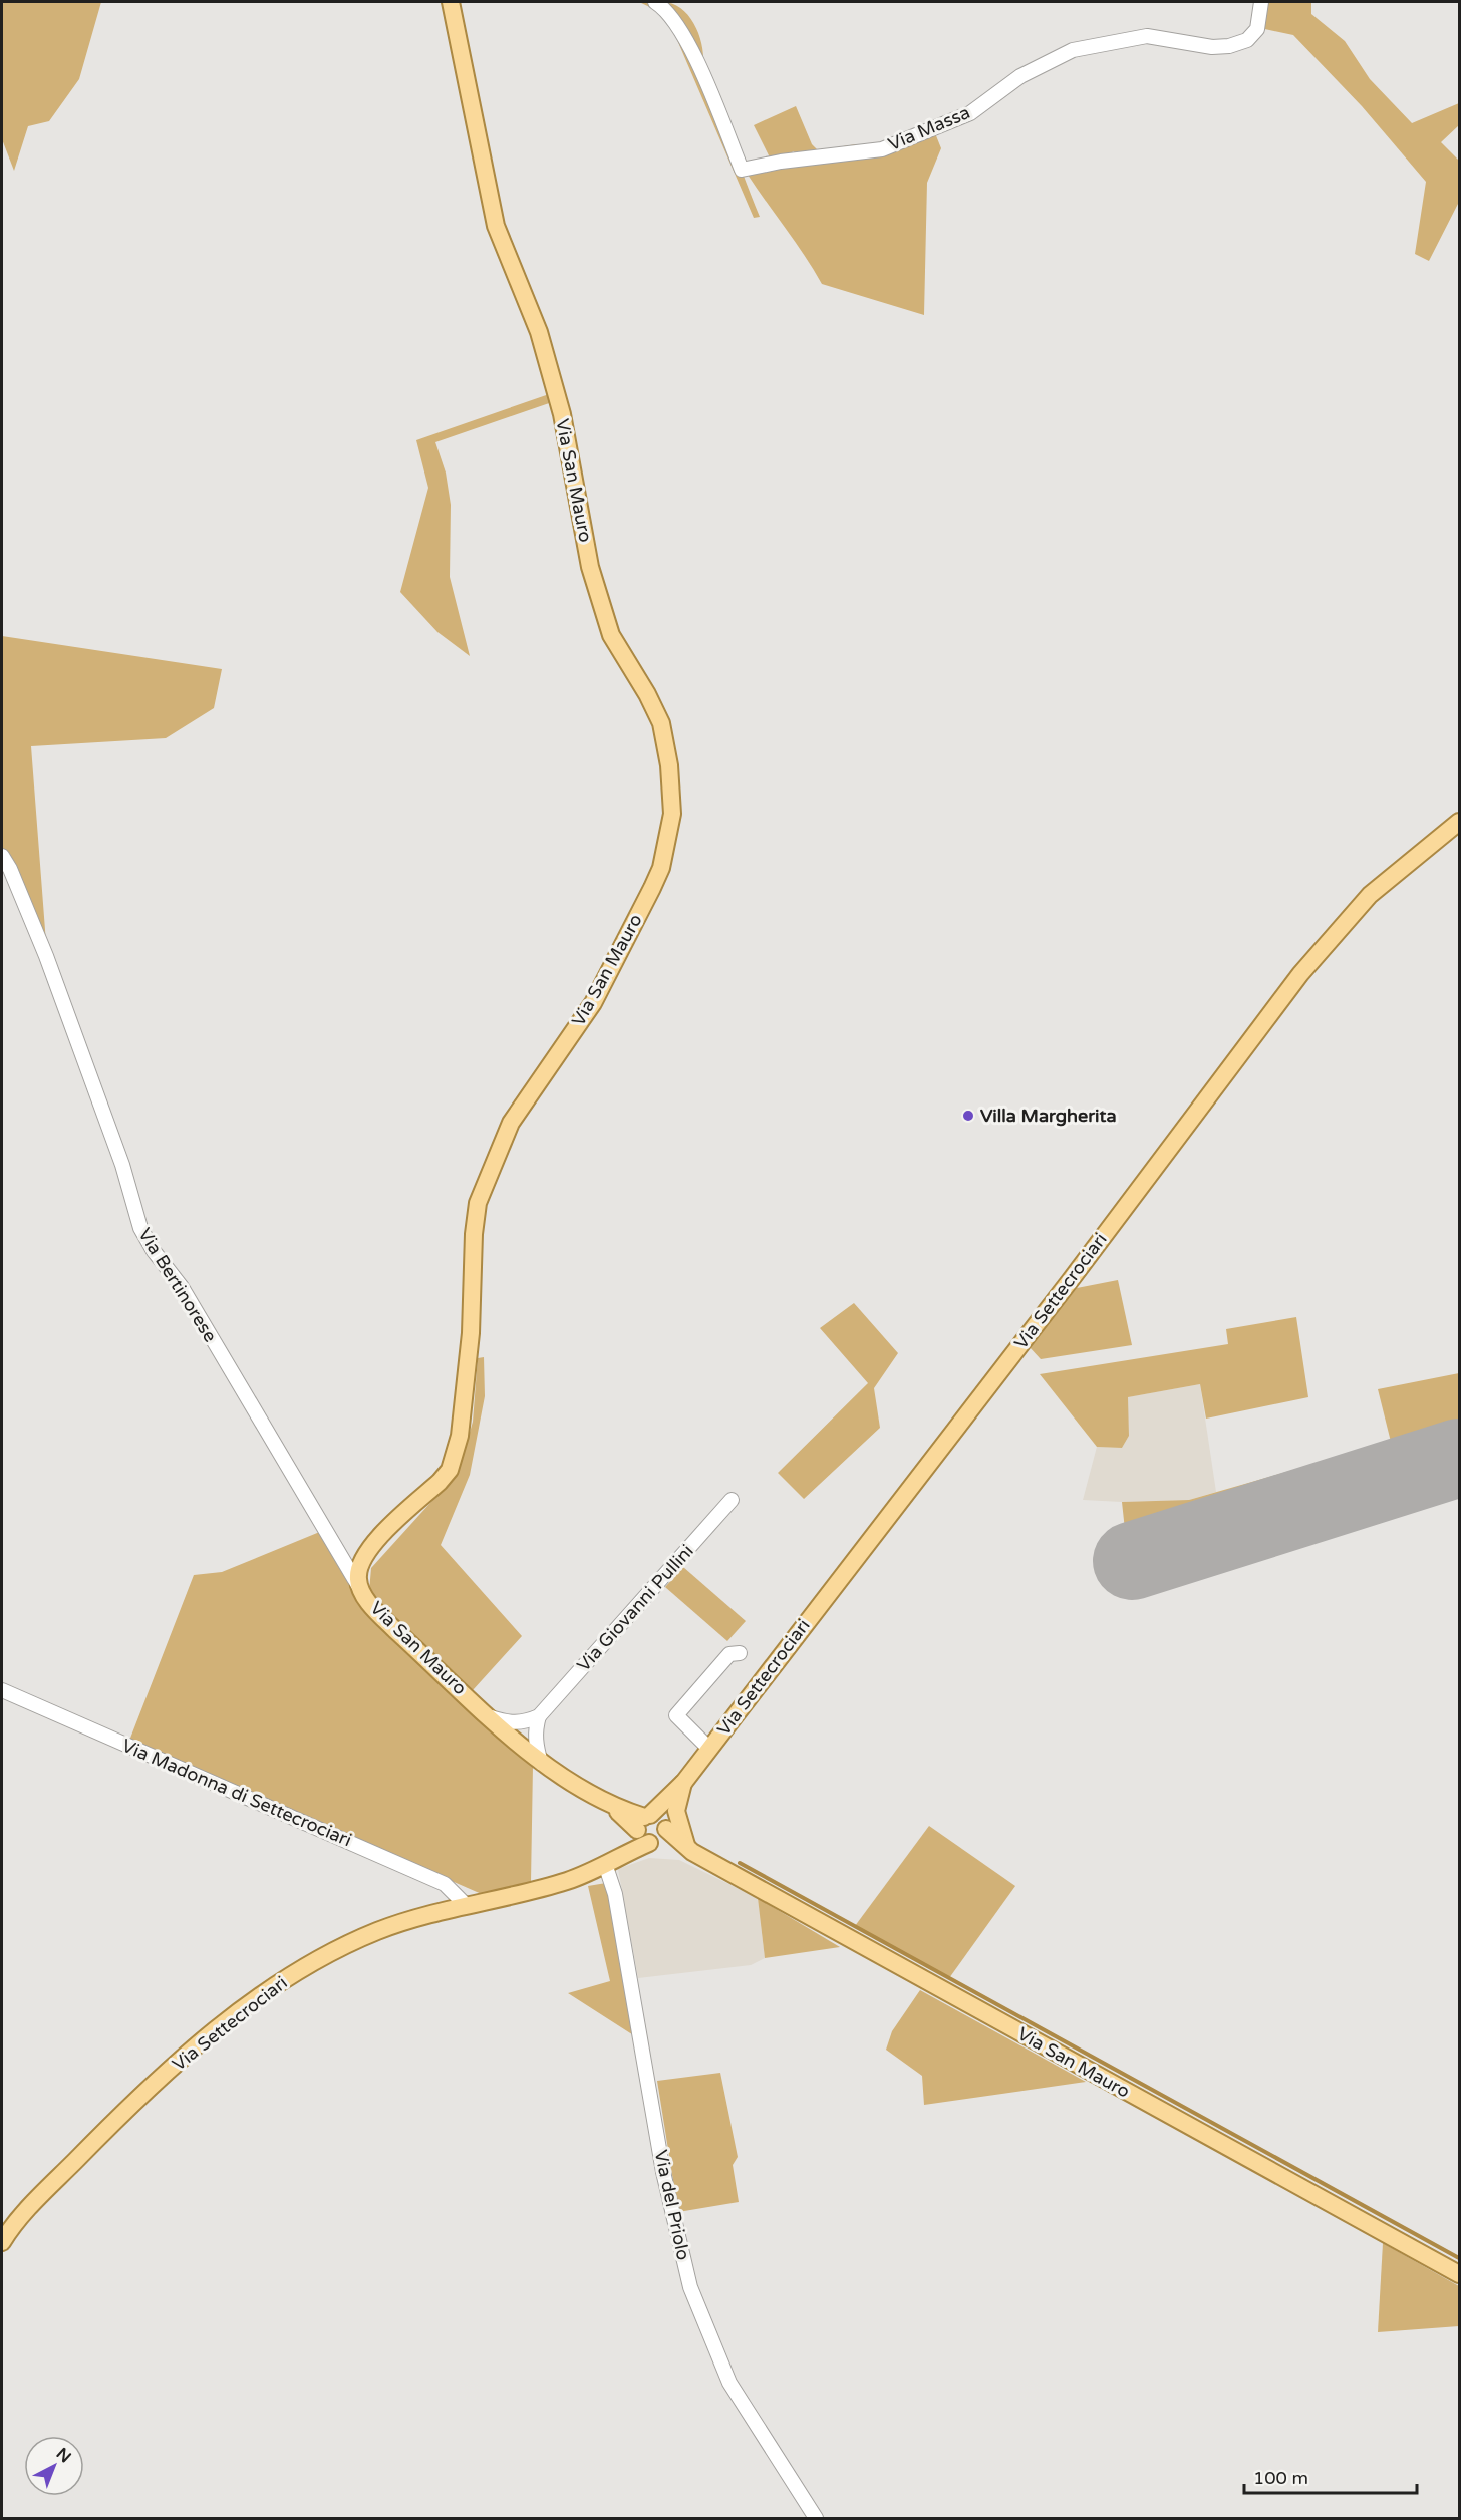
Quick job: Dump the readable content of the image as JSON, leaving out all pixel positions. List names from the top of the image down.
{
  "streets": {
    "main road": ["Via San Mauro", "Via Settecrociari"],
    "street": [
      "Via Massa",
      "Via Bertinorese",
      "Via Giovanni Pullini",
      "Via Madonna di Settecrociari",
      "Via del Priolo"
    ]
  },
  "crossings": [
    ["Via San Mauro", "Via Bertinorese"],
    ["Via San Mauro", "Via Settecrociari"],
    ["Via San Mauro", "Via Giovanni Pullini"],
    ["Via Settecrociari", "Via Madonna di Settecrociari"],
    ["Via Settecrociari", "Via del Priolo"]
  ],
  "places": ["Villa Margherita"],
  "scale_bar": "100 m",
  "north": "top right"
}
